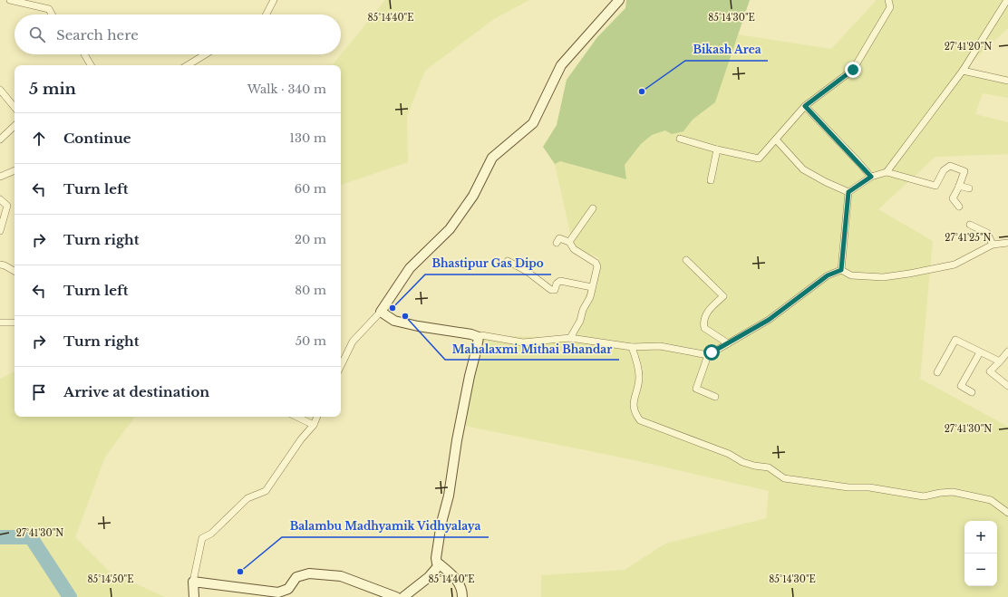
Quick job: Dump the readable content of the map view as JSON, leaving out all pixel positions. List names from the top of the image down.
{
  "places": [
    "Bikash Area",
    "Bhastipur Gas Dipo",
    "Mahalaxmi Mithai Bhandar",
    "Balambu Madhyamik Vidhyalaya"
  ],
  "page": {
    "search": "Search here",
    "heading": ["5 min", "Walk · 340 m"],
    "list": [
      ["Continue", "130 m"],
      ["Turn left", "60 m"],
      ["Turn right", "20 m"],
      ["Turn left", "80 m"],
      ["Turn right", "50 m"],
      "Arrive at destination"
    ],
    "map_buttons": ["+", "−"]
  },
  "coordinates": [
    "85°14'40\"E",
    "85°14'30\"E",
    "27°41'20\"N",
    "27°41'25\"N",
    "27°41'30\"N",
    "85°14'50\"E"
  ]
}
